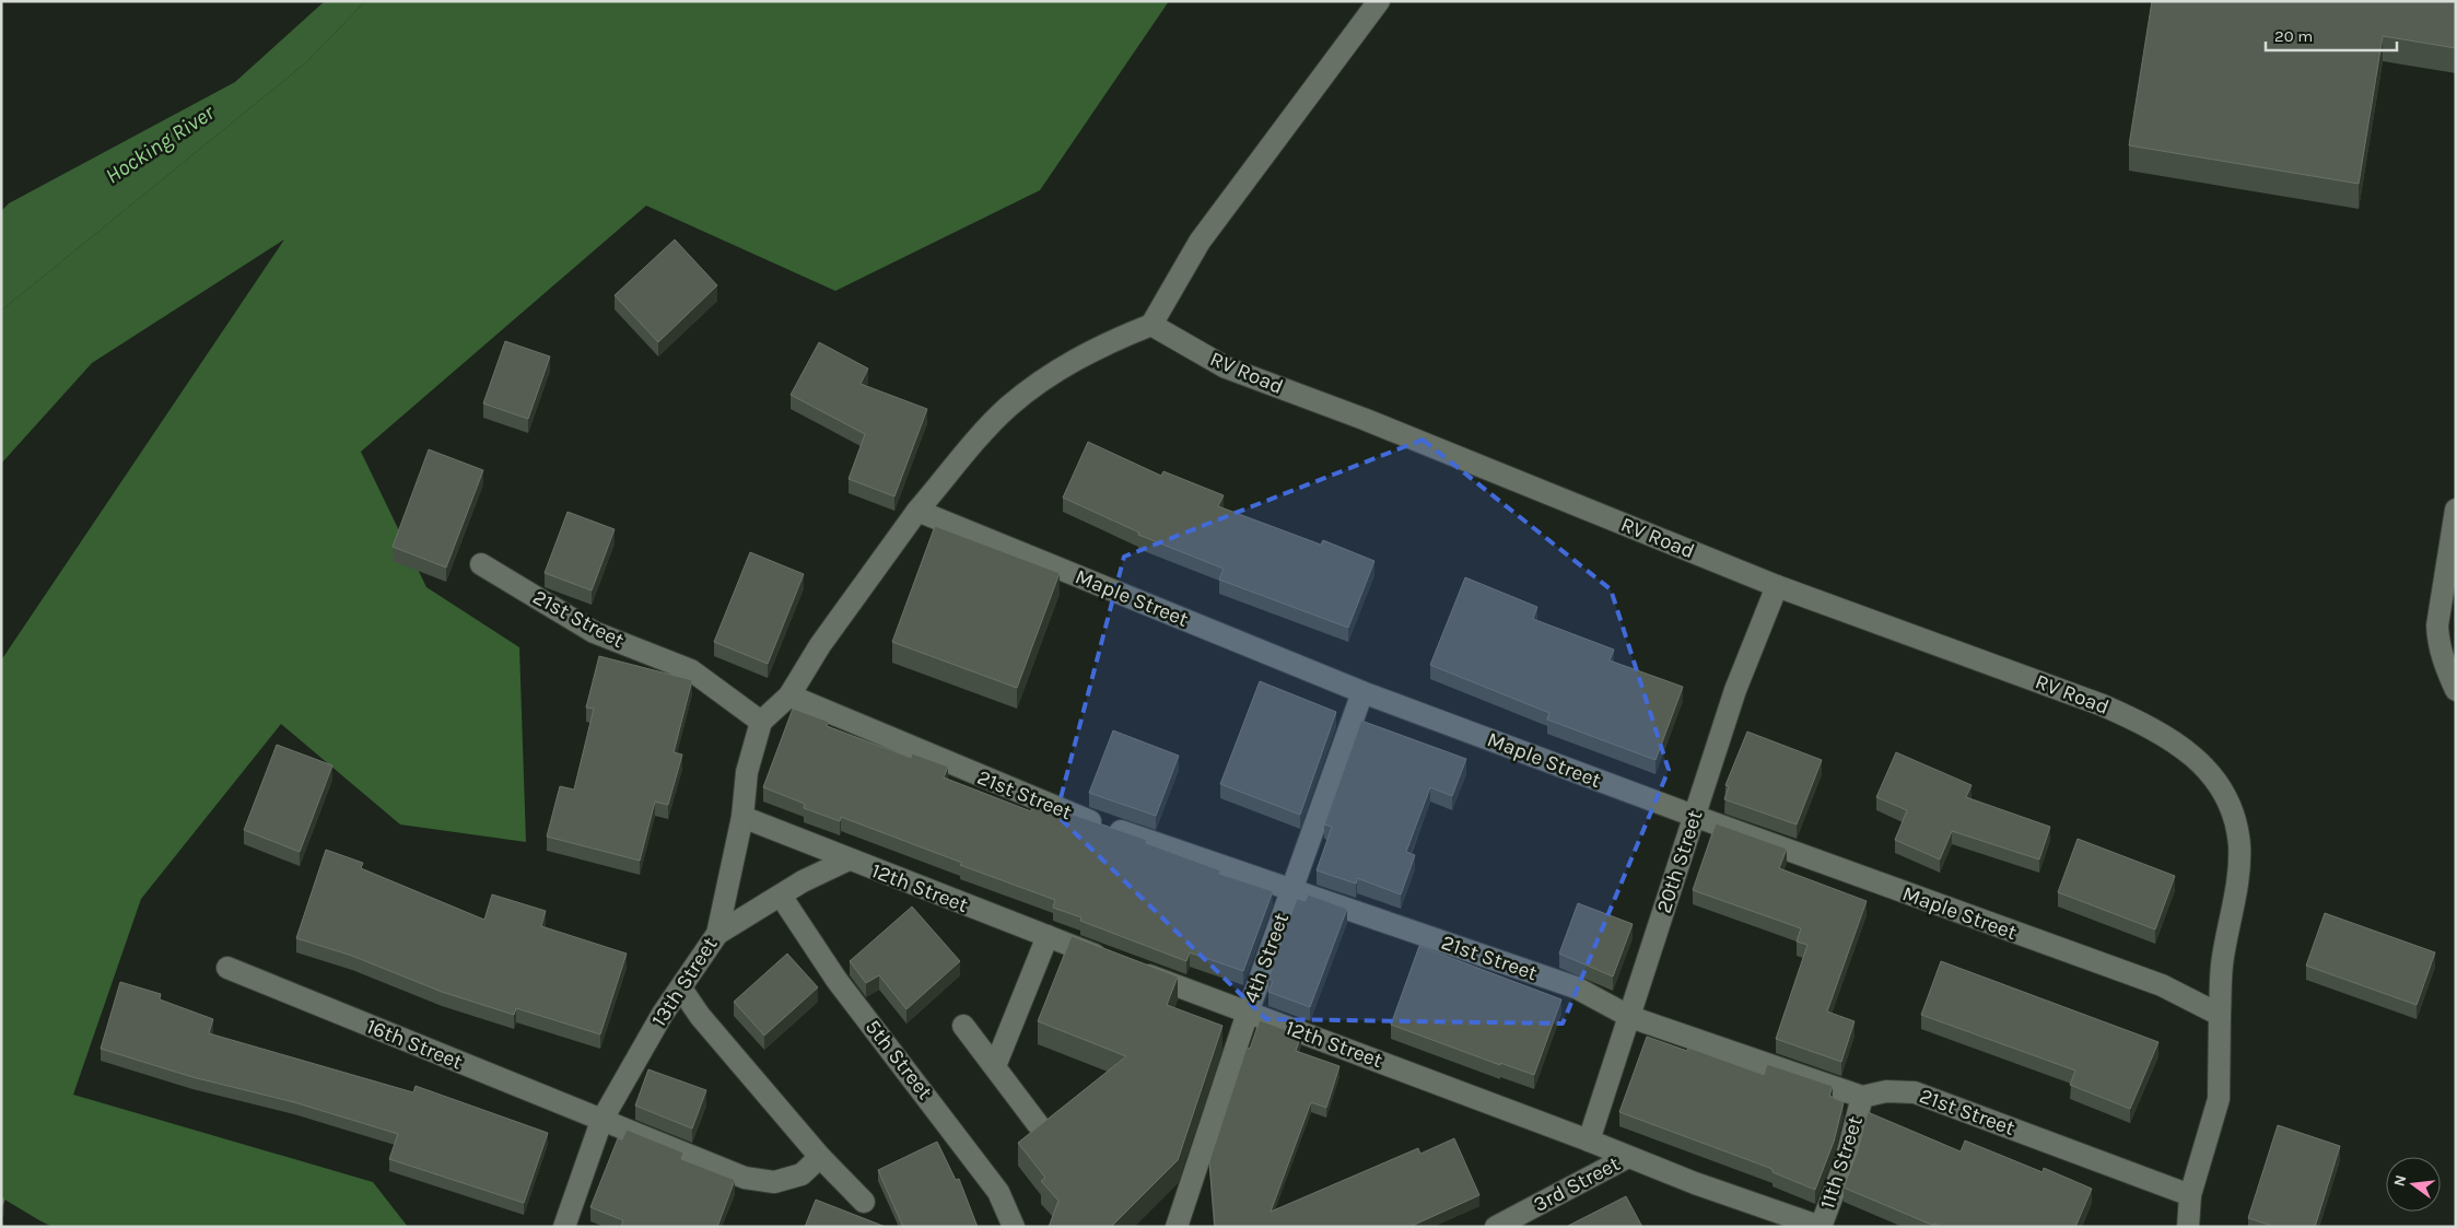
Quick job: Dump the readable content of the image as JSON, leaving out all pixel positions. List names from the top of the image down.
{
  "streets": {
    "lane": [
      "RV Road",
      "Maple Street",
      "21st Street",
      "20th Street",
      "12th Street",
      "4th Street",
      "13th Street",
      "16th Street",
      "5th Street",
      "11th Street",
      "3rd Street"
    ]
  },
  "crossings": [
    ["RV Road", "Maple Street"],
    ["RV Road", "20th Street"],
    ["Maple Street", "20th Street"],
    ["Maple Street", "4th Street"],
    ["21st Street", "20th Street"],
    ["21st Street", "4th Street"],
    ["21st Street", "13th Street"],
    ["21st Street", "11th Street"],
    ["20th Street", "12th Street"],
    ["12th Street", "4th Street"],
    ["12th Street", "13th Street"],
    ["12th Street", "5th Street"],
    ["12th Street", "11th Street"],
    ["12th Street", "3rd Street"],
    ["13th Street", "16th Street"]
  ],
  "water": ["Hocking River"],
  "scale_bar": "20 m",
  "north": "left"
}
